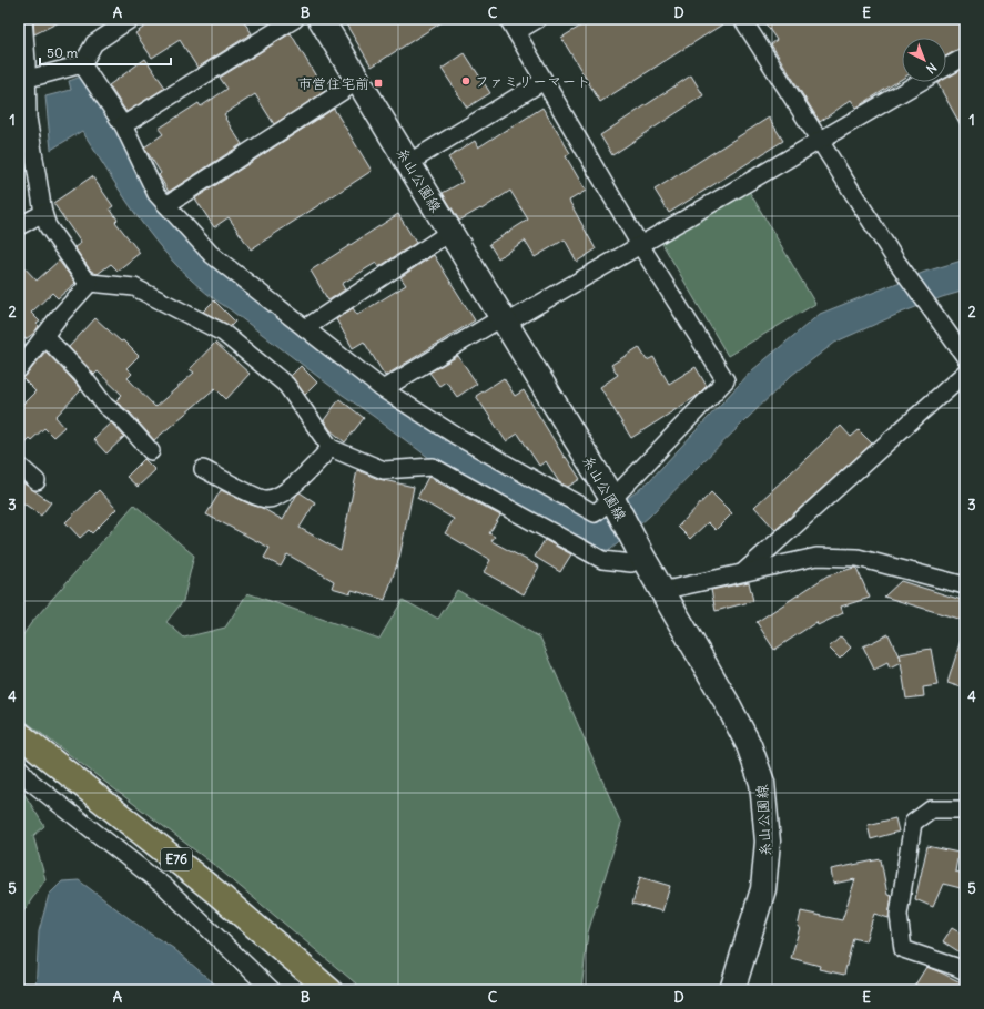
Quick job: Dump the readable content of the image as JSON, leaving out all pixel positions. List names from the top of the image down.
{
  "streets": {
    "highway": ["E76"],
    "main road": ["糸山公園線"]
  },
  "places": {
    "other": ["ファミリーマート"],
    "transit": ["市営住宅前"]
  },
  "scale_bar": "50 m",
  "north": "bottom right",
  "grid": {
    "columns": [
      "A",
      "B",
      "C",
      "D",
      "E"
    ],
    "rows": [
      "1",
      "2",
      "3",
      "4",
      "5"
    ]
  }
}
